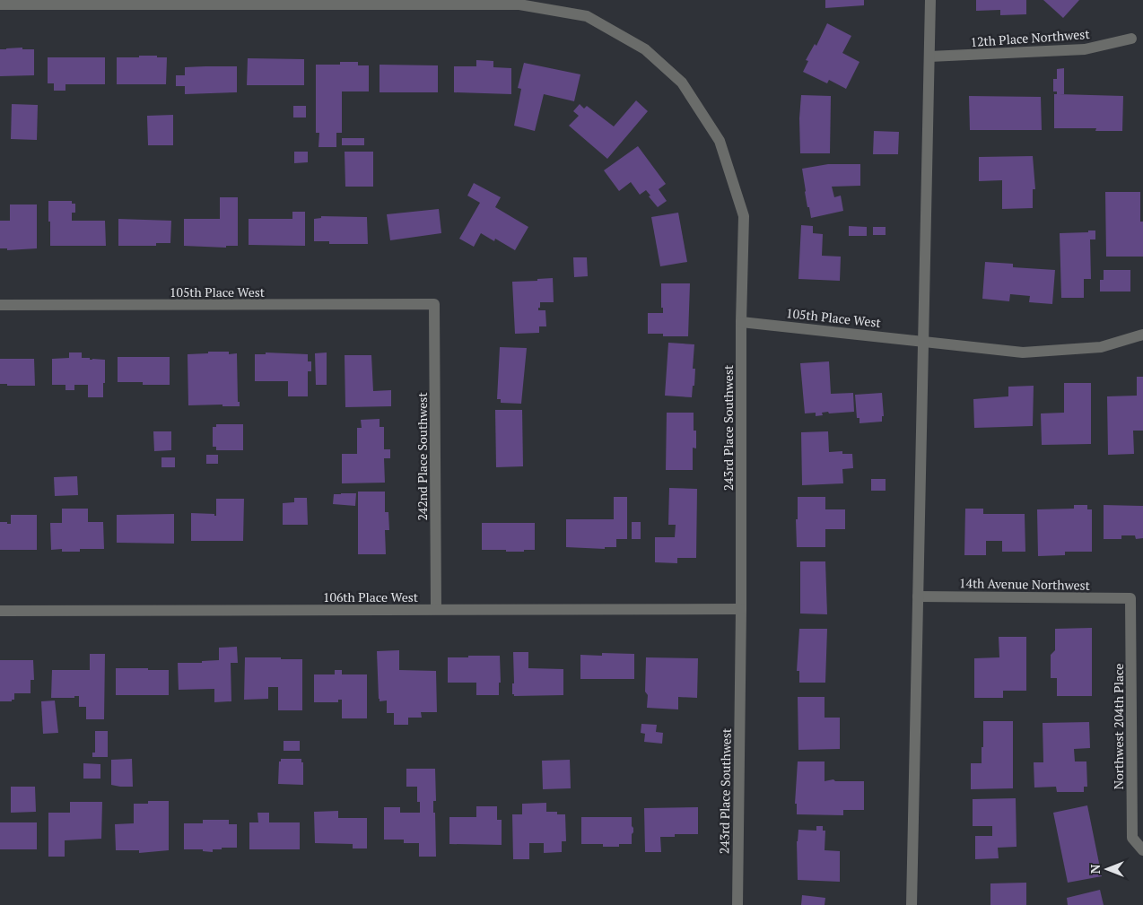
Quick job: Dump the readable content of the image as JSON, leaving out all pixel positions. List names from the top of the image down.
{
  "streets": {
    "street": [
      "12th Place Northwest",
      "105th Place West",
      "243rd Place Southwest",
      "242nd Place Southwest",
      "14th Avenue Northwest",
      "106th Place West",
      "Northwest 204th Place"
    ]
  },
  "crossings": [
    ["105th Place West", "243rd Place Southwest"],
    ["105th Place West", "242nd Place Southwest"],
    ["243rd Place Southwest", "106th Place West"],
    ["242nd Place Southwest", "106th Place West"],
    ["14th Avenue Northwest", "Northwest 204th Place"]
  ],
  "north": "left"
}
